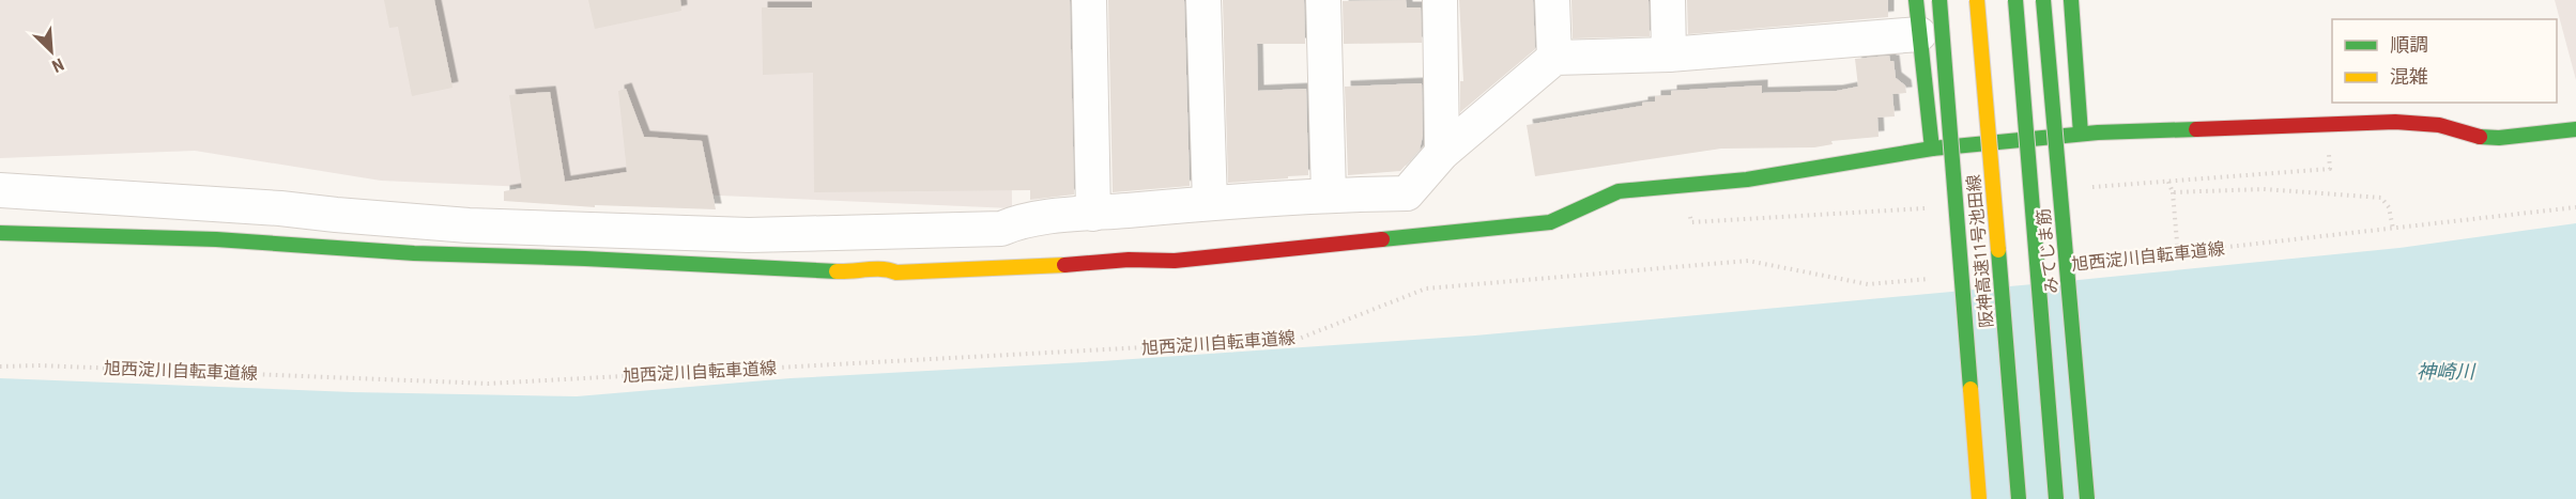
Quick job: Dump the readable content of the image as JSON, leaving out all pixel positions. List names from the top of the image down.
{
  "streets": {
    "main road": ["阪神高速11号池田線", "みてじま筋"],
    "path": ["旭西淀川自転車道線"]
  },
  "water": ["神崎川"],
  "legend": ["順調", "混雑"],
  "north": "bottom right"
}
